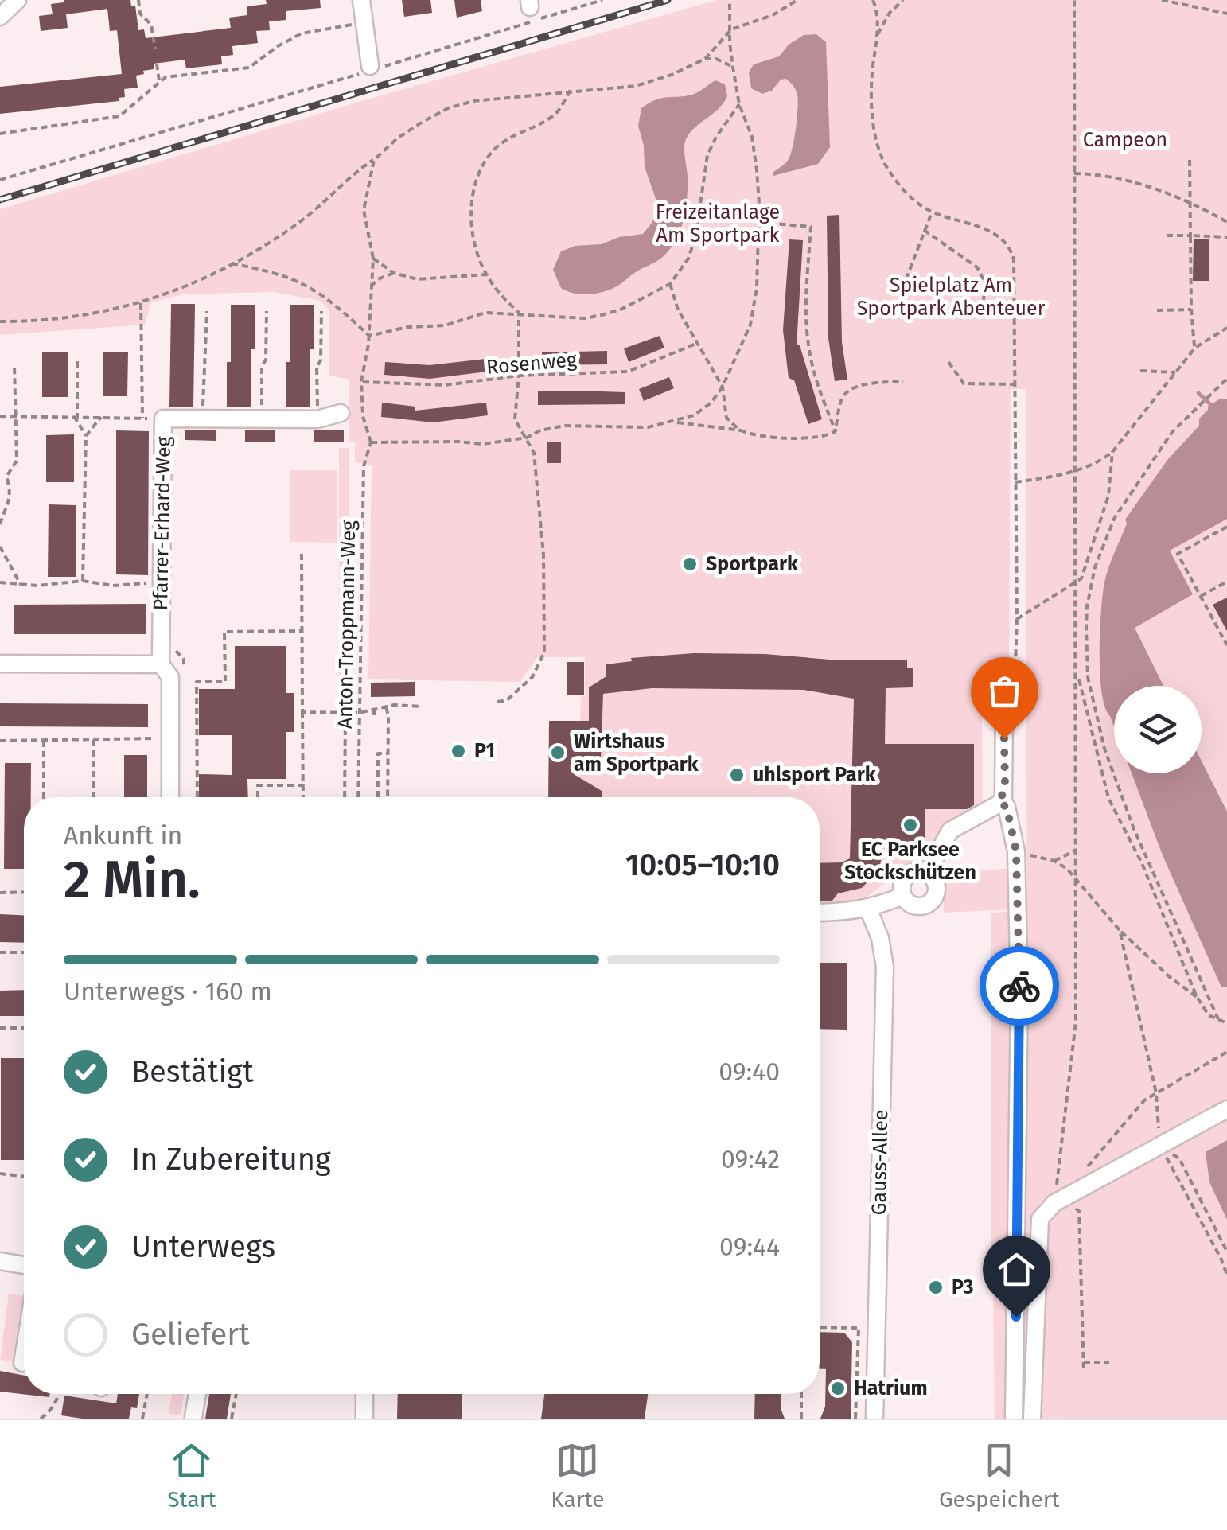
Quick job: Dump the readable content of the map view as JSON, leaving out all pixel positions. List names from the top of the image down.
{
  "streets": {
    "street": ["Pfarrer-Erhard-Weg", "Gauss-Allee"],
    "path": ["Rosenweg", "Anton-Troppmann-Weg"]
  },
  "parks": ["Campeon", "Freizeitanlage Am Sportpark", "Spielplatz Am Sportpark Abenteuer"],
  "places": [
    "Sportpark",
    "P1",
    "Wirtshaus am Sportpark",
    "uhlsport Park",
    "EC Parksee Stockschützen",
    "P3",
    "Hatrium"
  ],
  "page": {
    "heading": ["2 Min.", "Ankunft in", "10:05–10:10"],
    "bar": "Unterwegs · 160 m",
    "list": [
      ["Bestätigt", "09:40"],
      ["In Zubereitung", "09:42"],
      ["Unterwegs", "09:44"],
      "Geliefert"
    ],
    "tabs": ["Start", "Karte", "Gespeichert"]
  }
}
